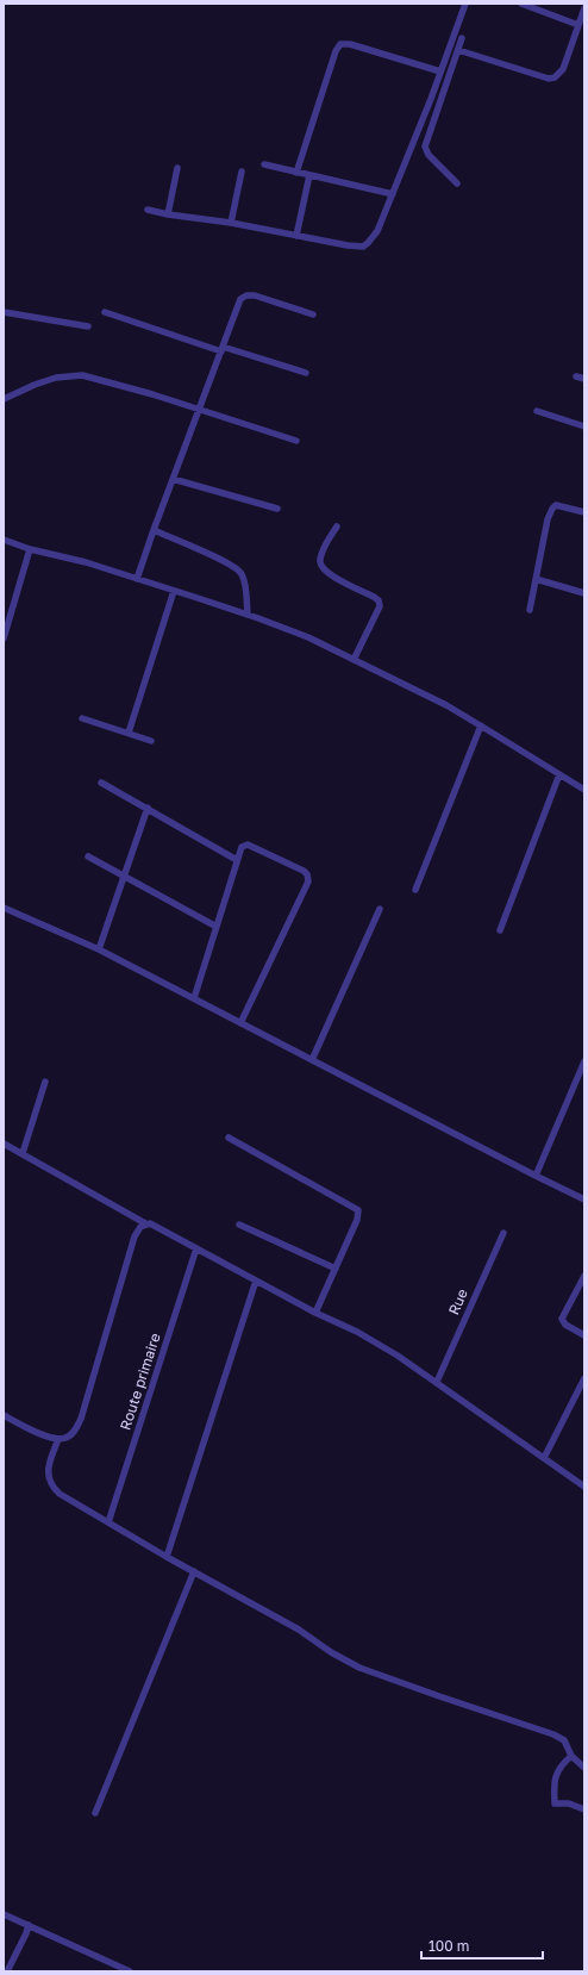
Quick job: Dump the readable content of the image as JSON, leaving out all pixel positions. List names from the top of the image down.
{
  "streets": {
    "street": ["Rue", "Route primaire"]
  },
  "scale_bar": "100 m"
}
